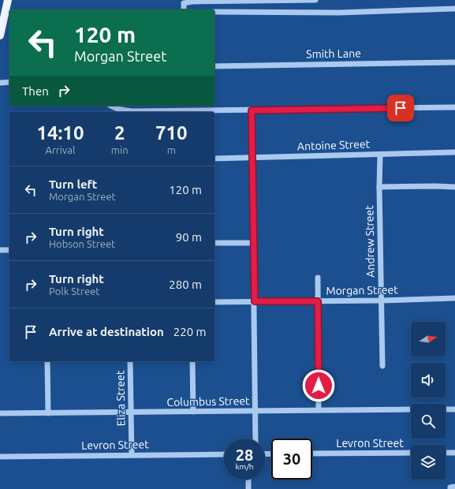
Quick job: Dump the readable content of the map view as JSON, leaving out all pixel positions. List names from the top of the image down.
{
  "streets": {
    "street": [
      "Smith Lane",
      "Antoine Street",
      "Andrew Street",
      "Morgan Street",
      "Eliza Street",
      "Columbus Street",
      "Levron Street"
    ]
  },
  "crossings": [
    ["Antoine Street", "Andrew Street"],
    ["Andrew Street", "Morgan Street"],
    ["Eliza Street", "Columbus Street"],
    ["Eliza Street", "Levron Street"]
  ],
  "north": "right",
  "page": {
    "turn": ["120 m", "Morgan Street"],
    "then": "Then",
    "eta": [
      "14:10",
      "Arrival",
      "2",
      "min",
      "710",
      "m"
    ],
    "list": [
      {
        "name": "Turn left",
        "note": "Morgan Street",
        "value": "120 m"
      },
      {
        "name": "Turn right",
        "note": "Hobson Street",
        "value": "90 m"
      },
      {
        "name": "Turn right",
        "note": "Polk Street",
        "value": "280 m"
      },
      {
        "name": "Arrive at destination",
        "value": "220 m"
      }
    ],
    "speed": "28 km/h",
    "limit": "30"
  }
}
